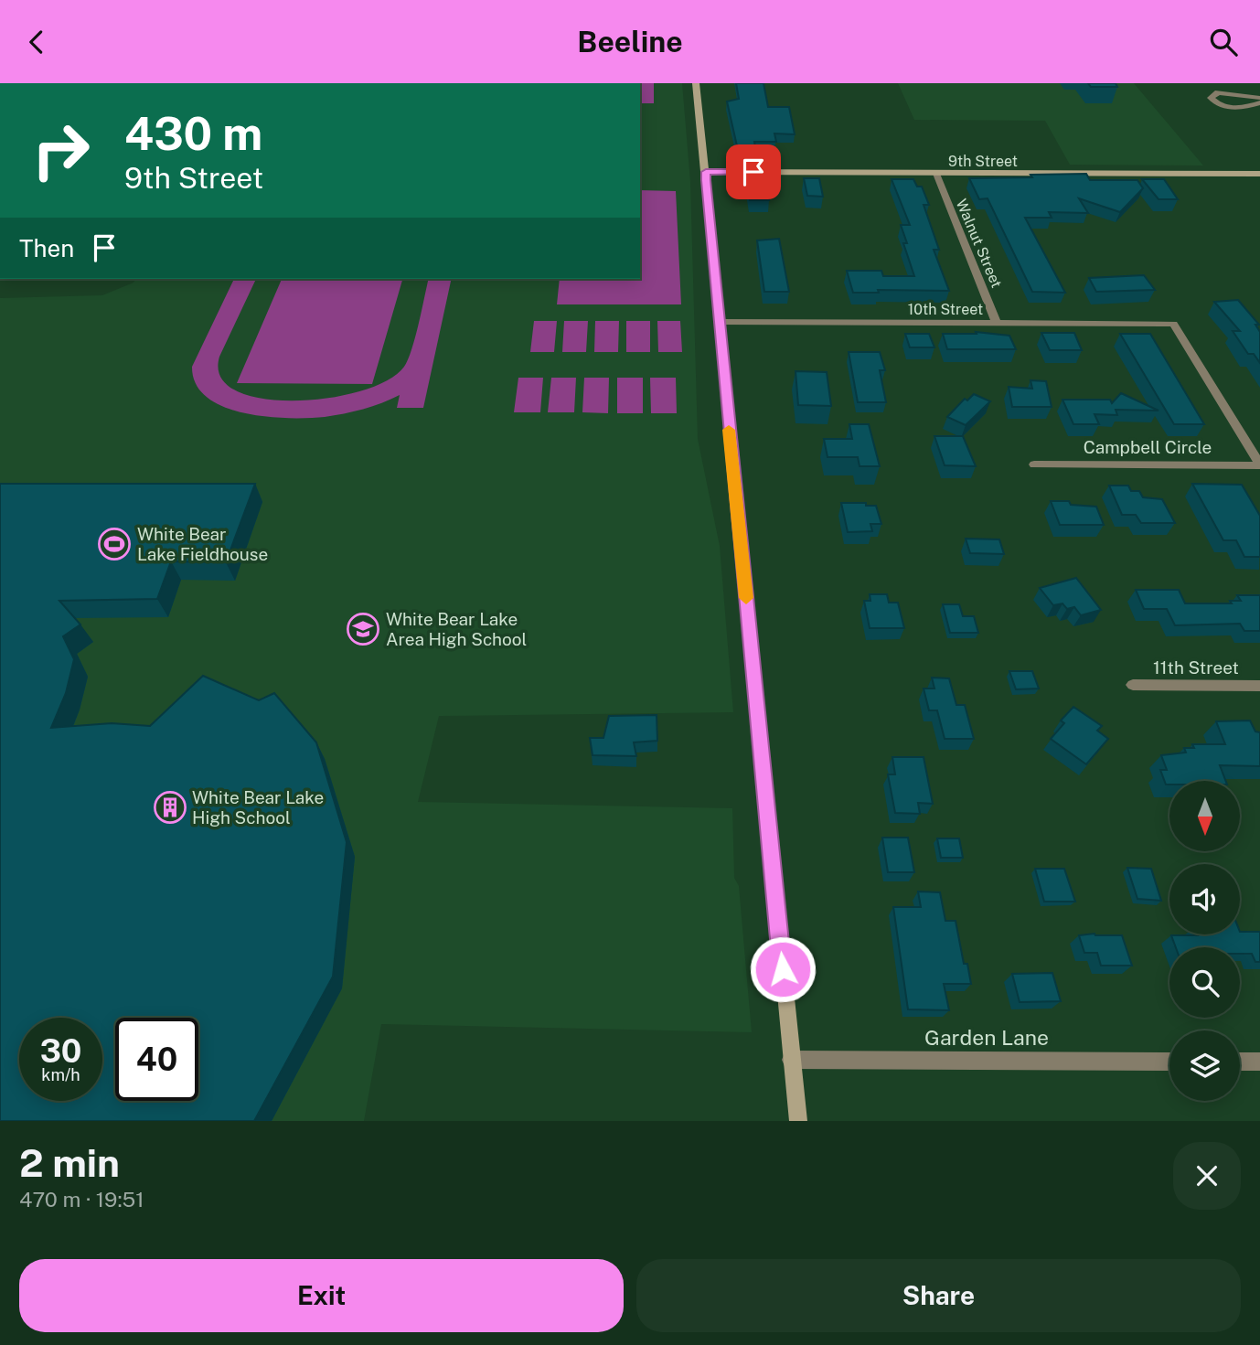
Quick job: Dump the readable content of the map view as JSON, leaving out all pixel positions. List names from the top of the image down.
{
  "streets": {
    "street": [
      "9th Street",
      "Walnut Street",
      "10th Street",
      "Campbell Circle",
      "11th Street",
      "Garden Lane"
    ]
  },
  "crossings": [
    ["9th Street", "Walnut Street"],
    ["Walnut Street", "10th Street"],
    ["10th Street", "Campbell Circle"]
  ],
  "places": {
    "sports": ["White Bear Lake Fieldhouse"],
    "school or university": ["White Bear Lake Area High School"],
    "building": ["White Bear Lake High School"]
  },
  "north": "bottom",
  "page": {
    "header": "Beeline",
    "turn": ["430 m", "9th Street"],
    "then": "Then",
    "speed": "30 km/h",
    "limit": "40",
    "heading": ["2 min", "470 m · 19:51"],
    "buttons": ["Exit", "Share"]
  }
}
